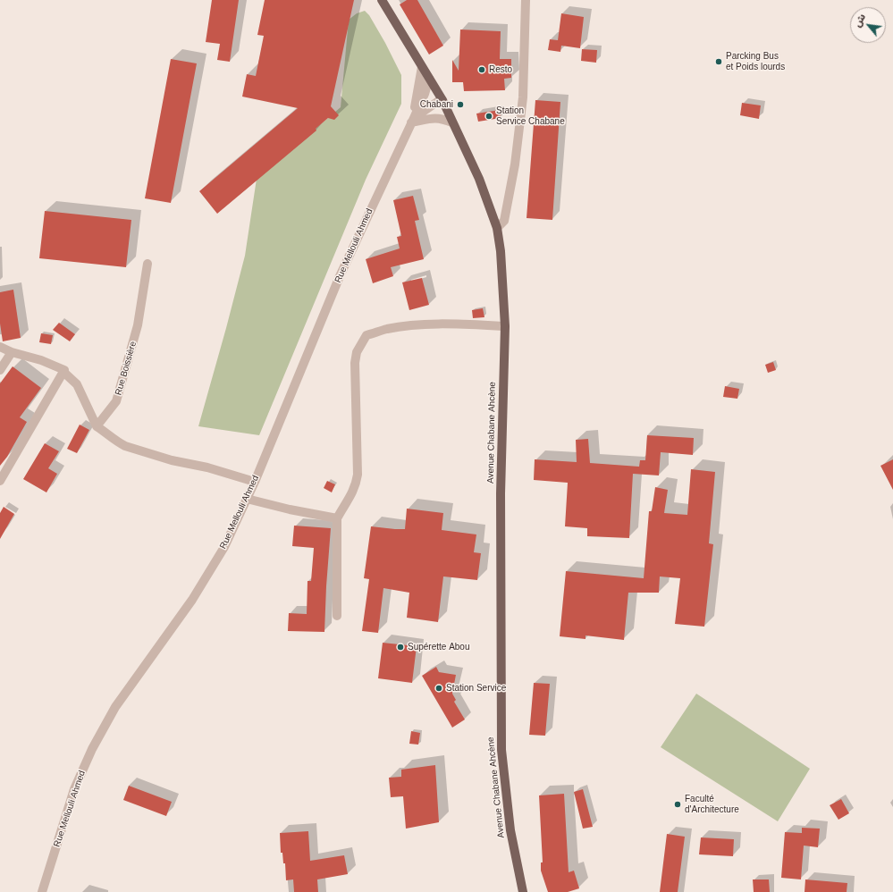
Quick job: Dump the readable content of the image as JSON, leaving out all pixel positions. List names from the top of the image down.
{
  "streets": {
    "main road": ["Avenue Chabane Ahcène"],
    "street": ["Rue Mellouli Ahmed", "Rue Boissière"]
  },
  "crossings": [
    ["Rue Mellouli Ahmed", "Avenue Chabane Ahcène"]
  ],
  "places": [
    "Parcking Bus et Poids lourds",
    "Resto",
    "Chabani",
    "Station Service Chabane",
    "Supérette Abou",
    "Station Service",
    "Faculté d'Architecture"
  ],
  "north": "top left"
}
